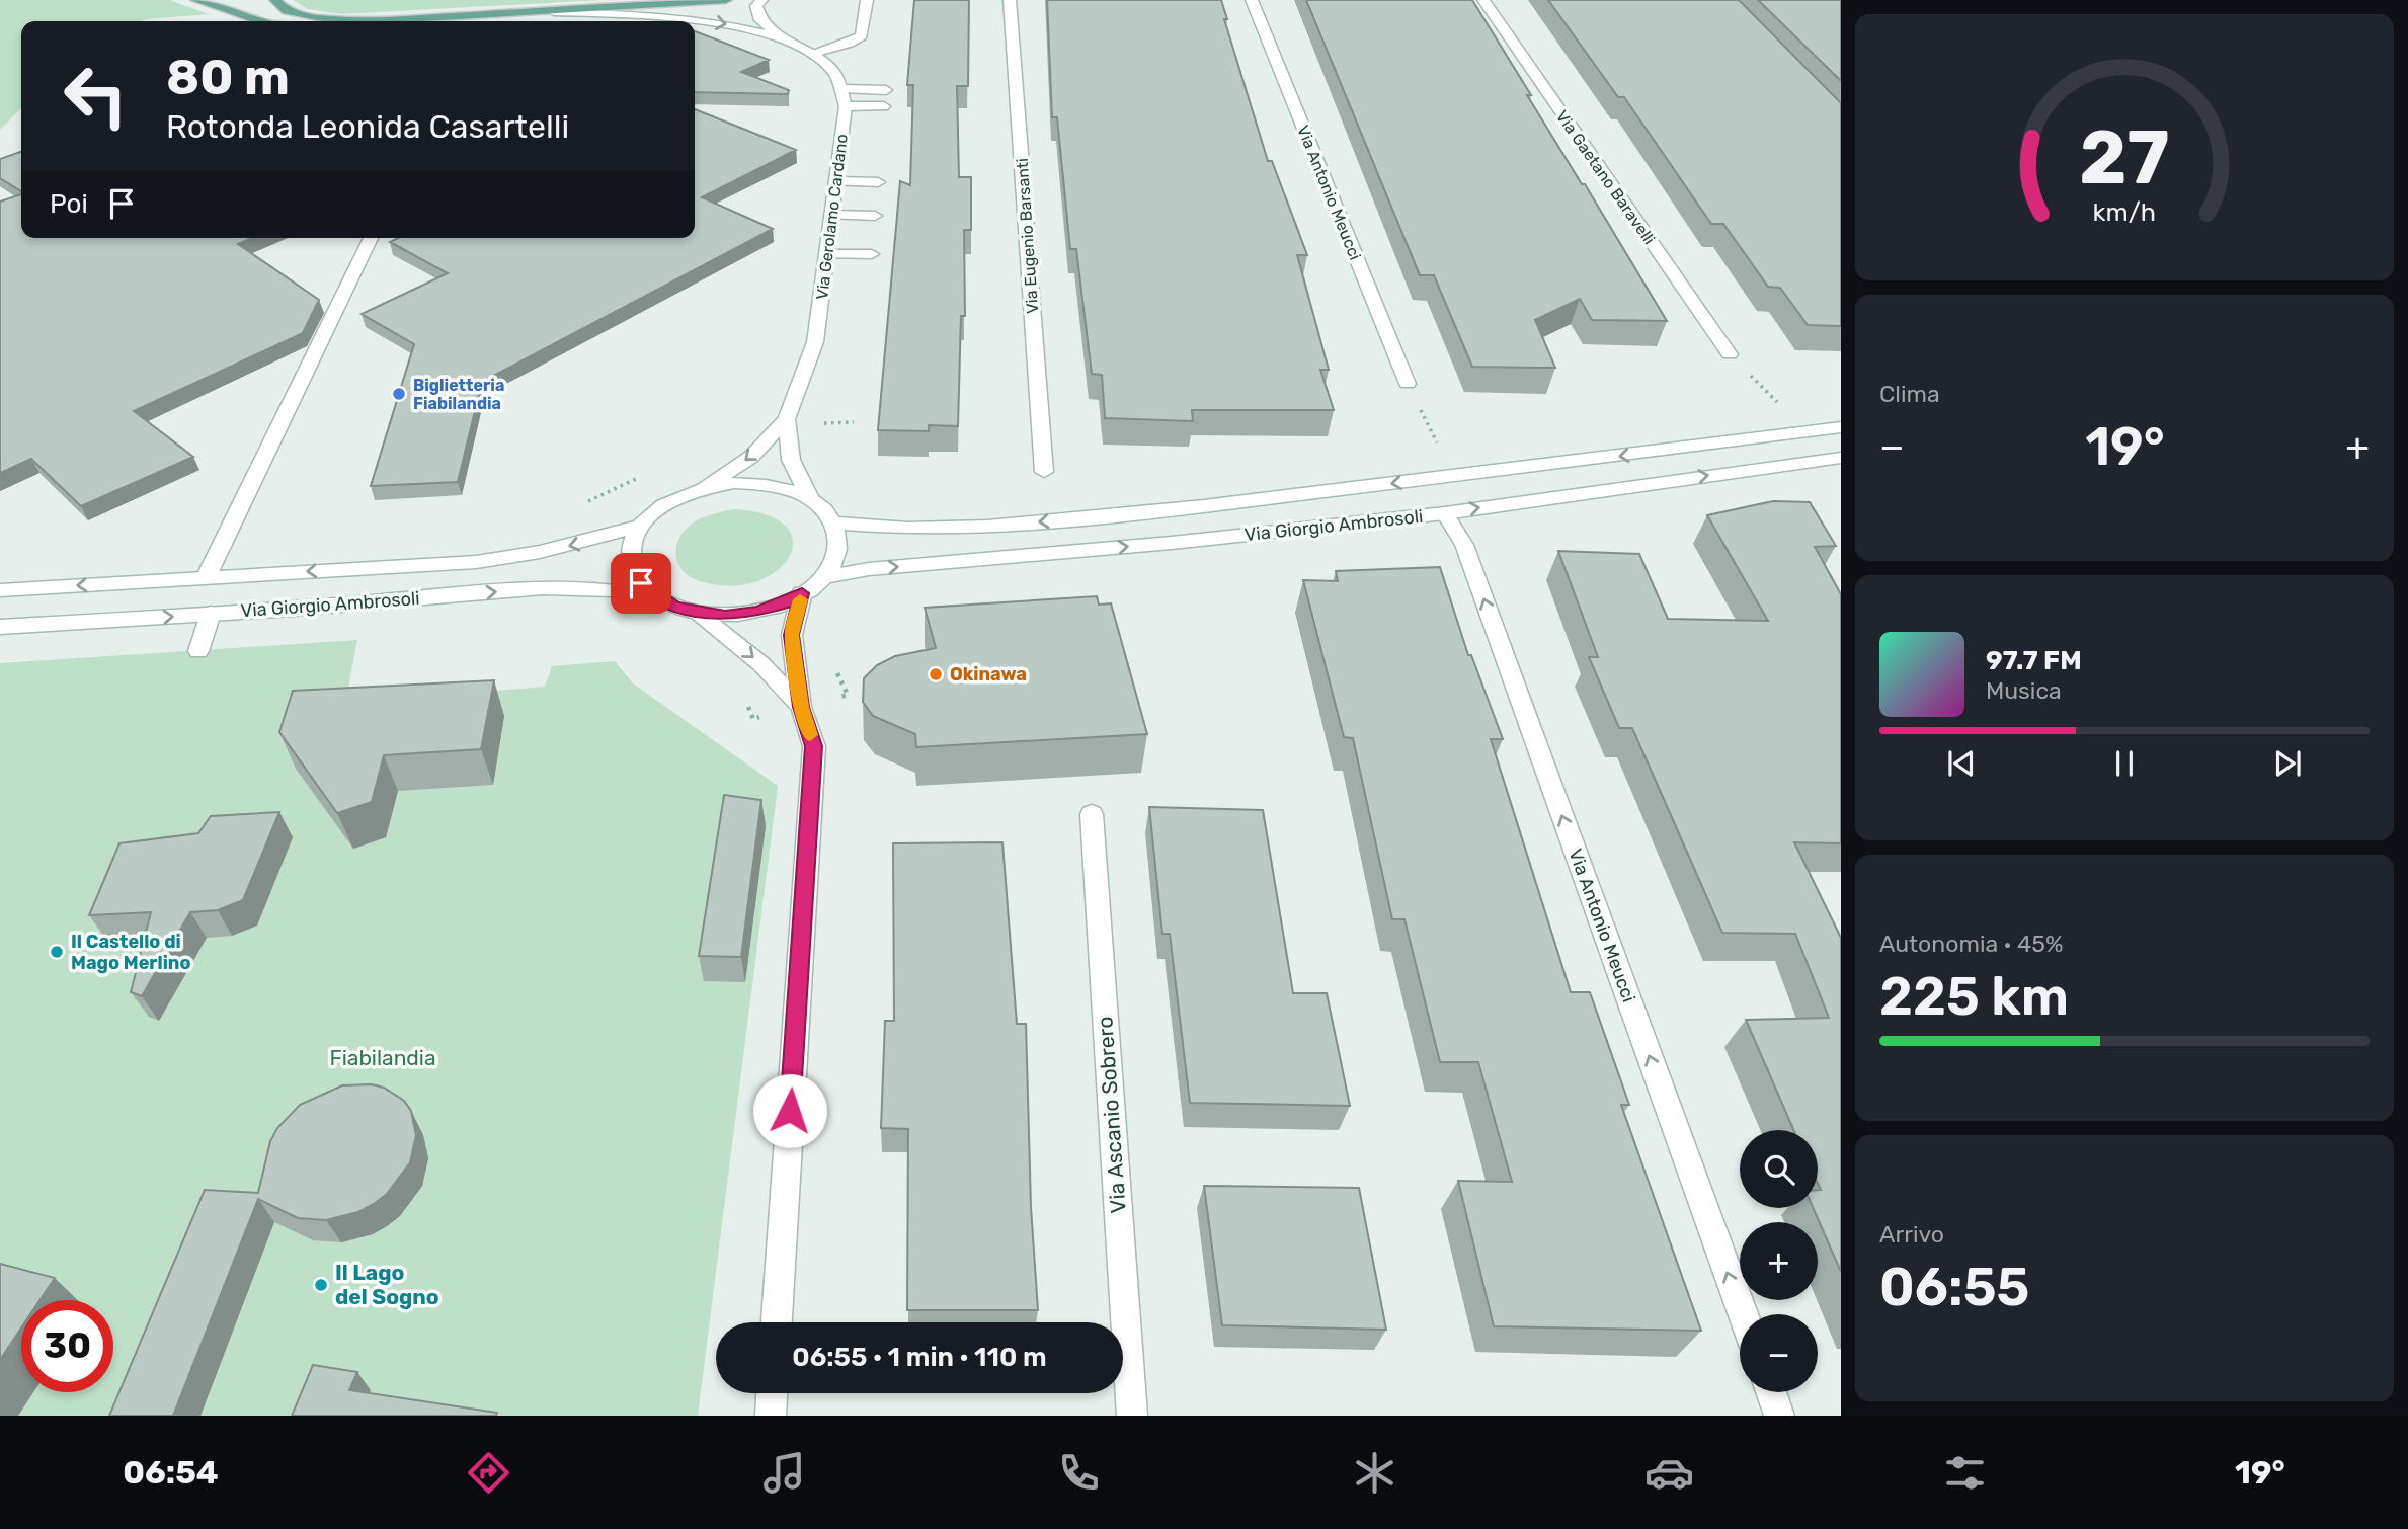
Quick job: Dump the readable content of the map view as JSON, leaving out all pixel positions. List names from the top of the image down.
{
  "streets": {
    "main road": [
      "Via Gaetano Baravelli",
      "Via Antonio Meucci",
      "Via Gerolamo Cardano",
      "Via Eugenio Barsanti",
      "Via Giorgio Ambrosoli",
      "Via Ascanio Sobrero"
    ]
  },
  "crossings": [
    ["Via Antonio Meucci", "Via Giorgio Ambrosoli"],
    ["Via Gerolamo Cardano", "Via Giorgio Ambrosoli"]
  ],
  "one_way": ["Via Antonio Meucci"],
  "parks": ["Fiabilandia"],
  "places": [
    "Biglietteria Fiabilandia",
    "Okinawa",
    "Il Castello di Mago Merlino",
    "Il Lago del Sogno"
  ],
  "page": {
    "turn": ["80 m", "Rotonda Leonida Casartelli"],
    "then": "Poi",
    "tile": [
      "Clima",
      ["Autonomia · 45%", "225 km"],
      ["Arrivo", "06:55"]
    ],
    "heat": ["−", "19°", "+"],
    "song": ["97.7 FM", "Musica"],
    "map_buttons": ["+", "−"],
    "limit": "30",
    "trip": "06:55 · 1 min · 110 m",
    "tabs": ["06:54", "19°"],
    "gauge": ["27", "km/h"]
  }
}
